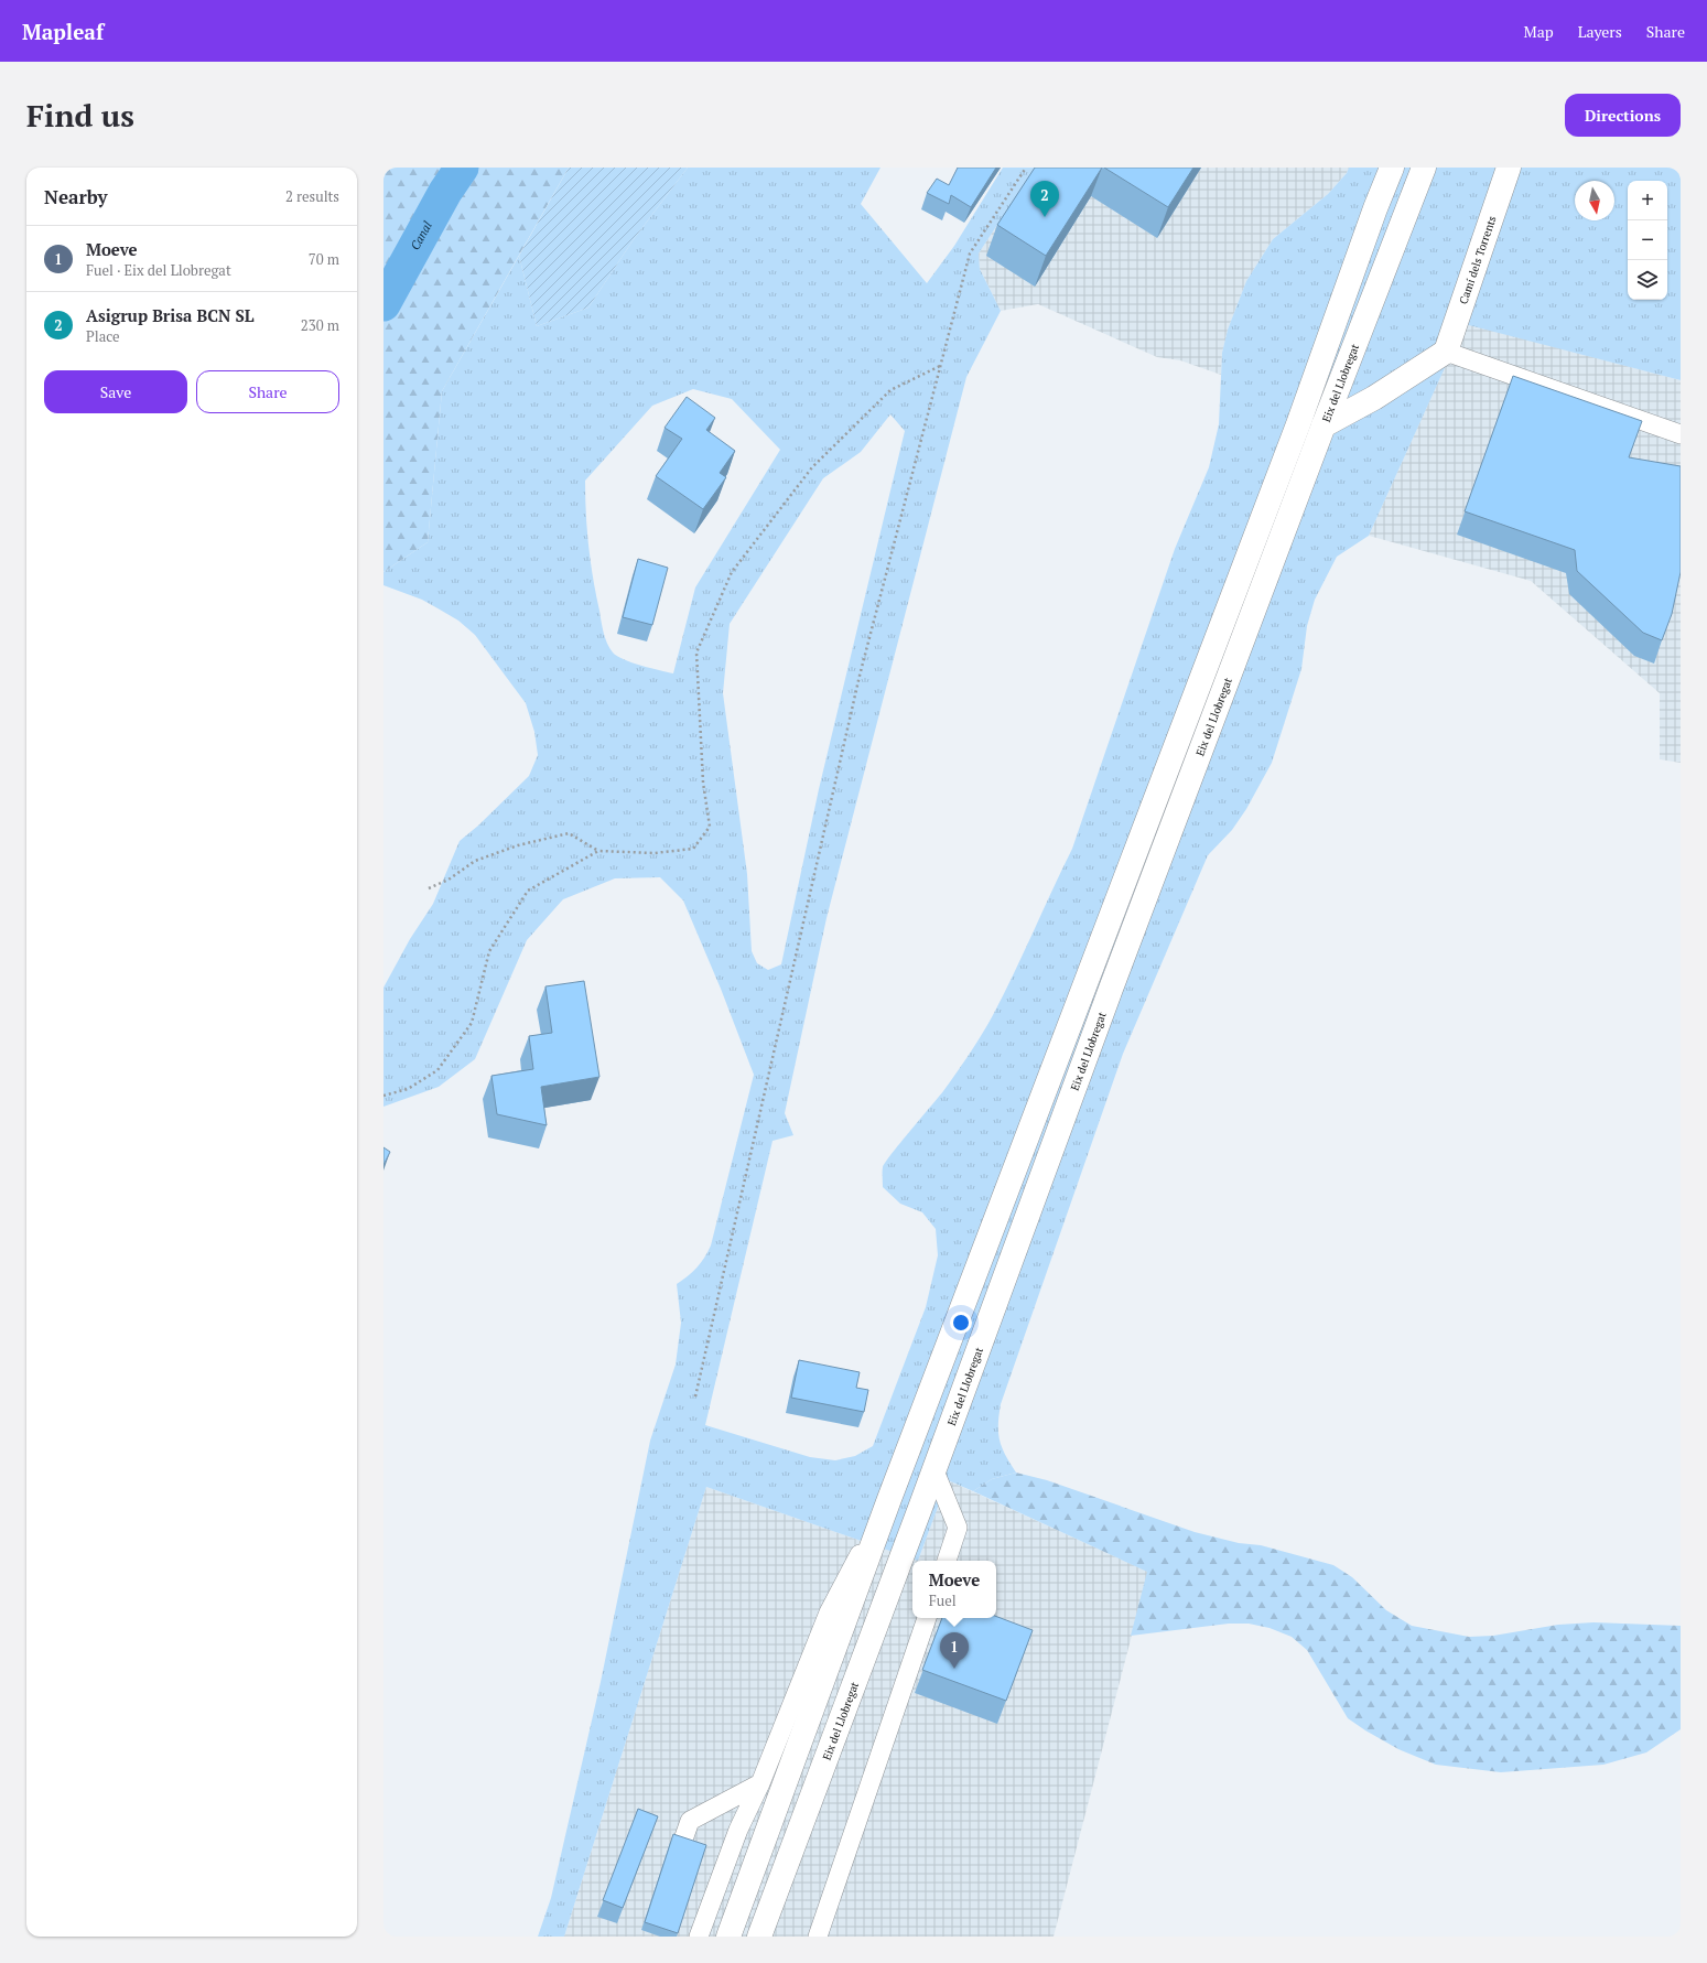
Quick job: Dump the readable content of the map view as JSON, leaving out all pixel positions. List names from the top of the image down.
{
  "streets": {
    "main road": ["Camí dels Torrents", "Eix del Llobregat"]
  },
  "water": ["Canal"],
  "north": "bottom",
  "page": {
    "header": "Mapleaf",
    "nav": ["Map", "Layers", "Share"],
    "buttons": [
      "Directions",
      ["Save", "Share"]
    ],
    "title": "Find us",
    "heading": ["Nearby", "2 results"],
    "map_buttons": ["+", "−"],
    "pins": ["2", "1"],
    "list": [
      {
        "mark": "1",
        "name": "Moeve",
        "note": "Fuel · Eix del Llobregat",
        "value": "70 m"
      },
      {
        "mark": "2",
        "name": "Asigrup Brisa BCN SL",
        "note": "Place",
        "value": "230 m"
      }
    ],
    "popup": ["Moeve", "Fuel"]
  }
}
